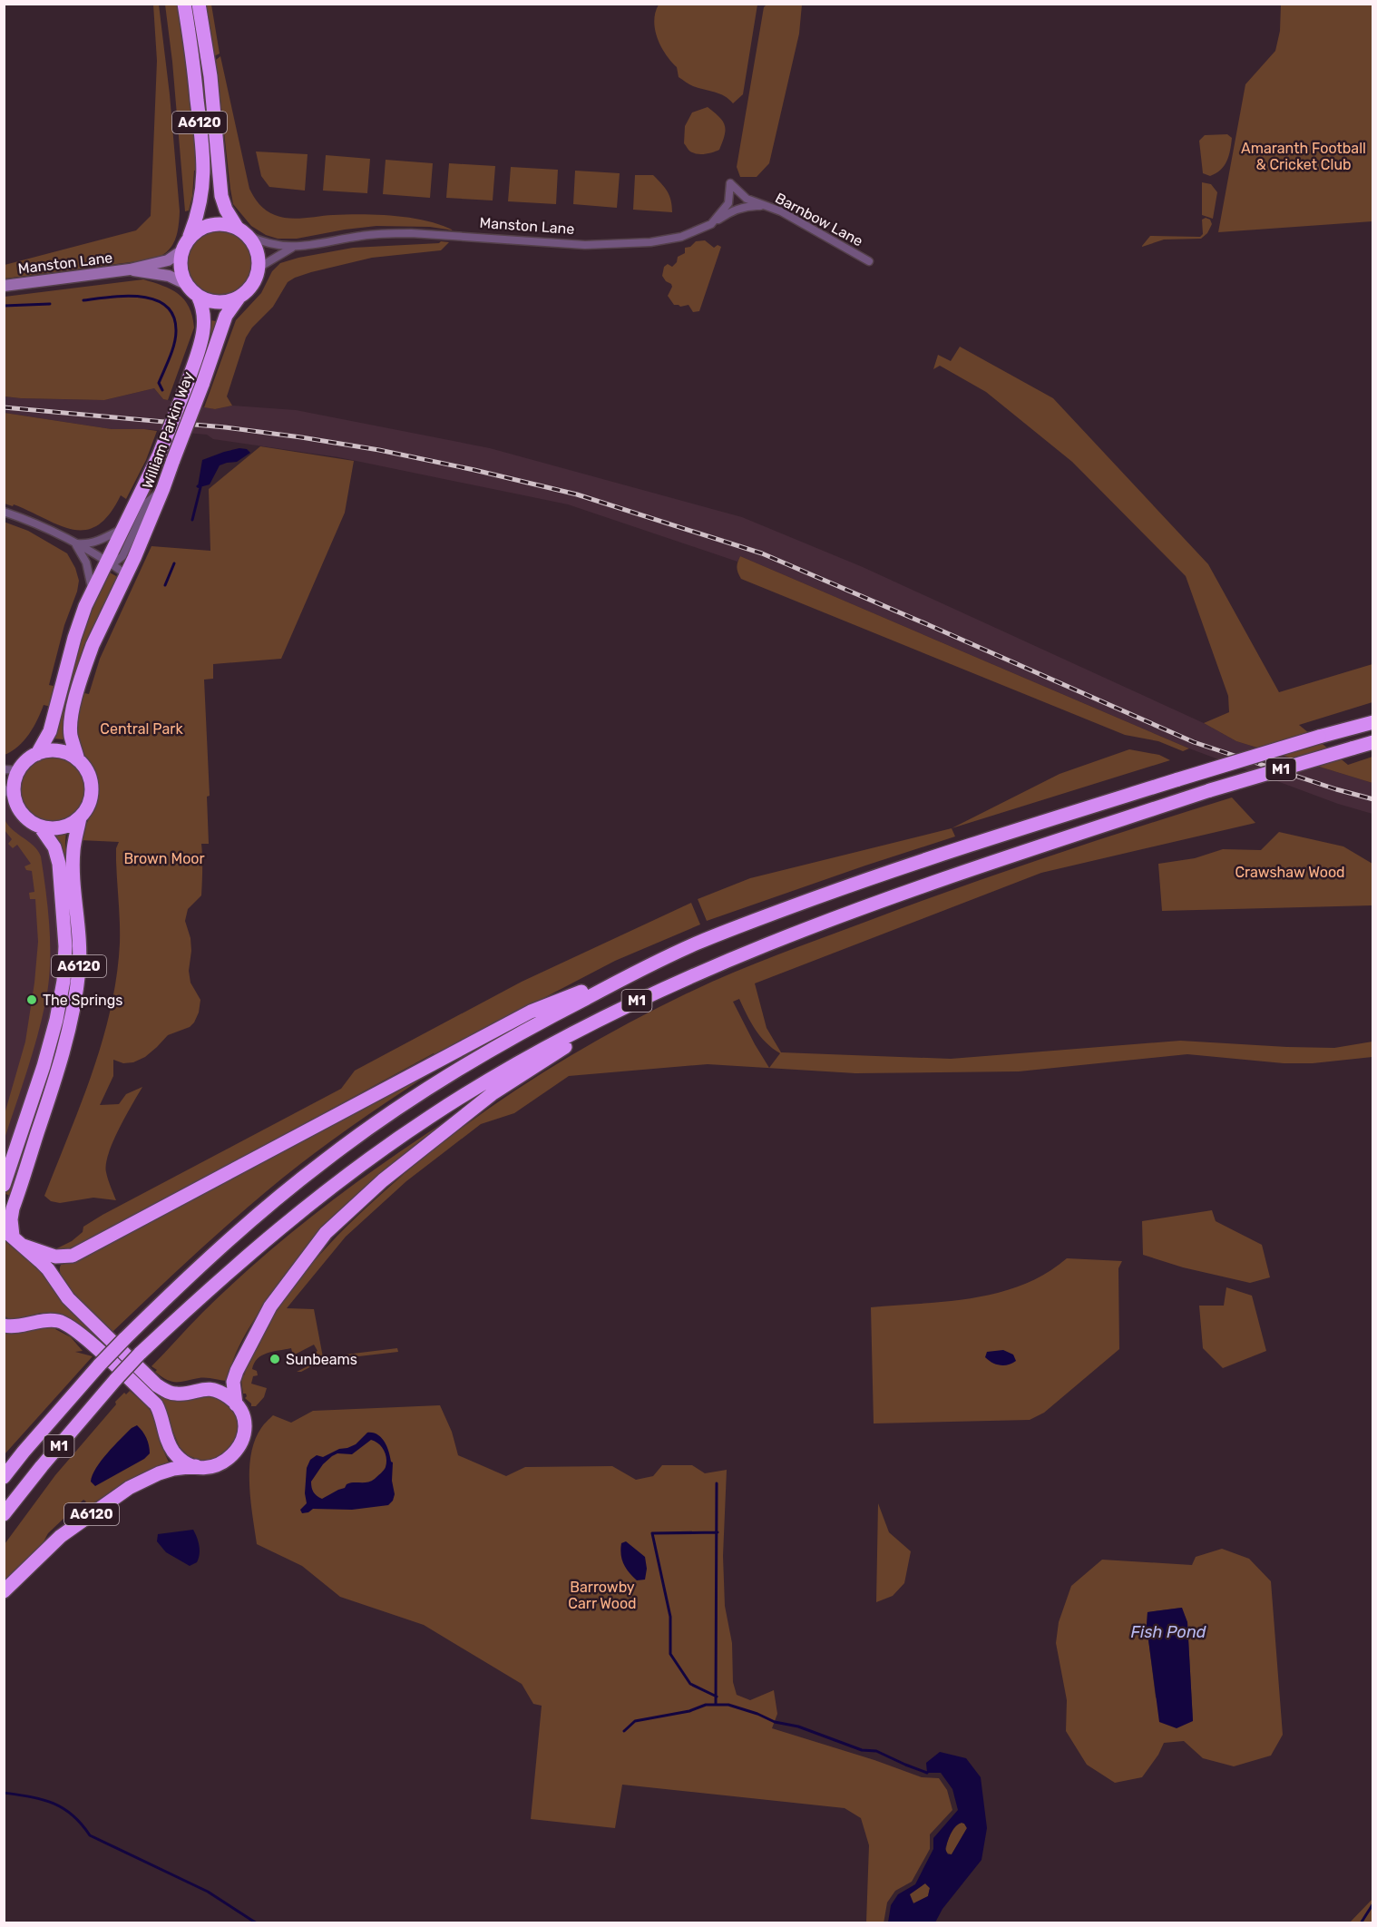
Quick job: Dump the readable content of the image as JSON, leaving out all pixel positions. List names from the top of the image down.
{
  "streets": {
    "highway": ["A6120", "William Parkin Way", "M1"],
    "street": ["Barnbow Lane", "Manston Lane"]
  },
  "crossings": [
    ["A6120", "Manston Lane"],
    ["A6120", "William Parkin Way"],
    ["Barnbow Lane", "Manston Lane"],
    ["Manston Lane", "William Parkin Way"]
  ],
  "water": ["Fish Pond"],
  "parks": [
    "Amaranth Football & Cricket Club",
    "Central Park",
    "Brown Moor",
    "Crawshaw Wood",
    "Barrowby Carr Wood"
  ],
  "places": ["The Springs", "Sunbeams"]
}
